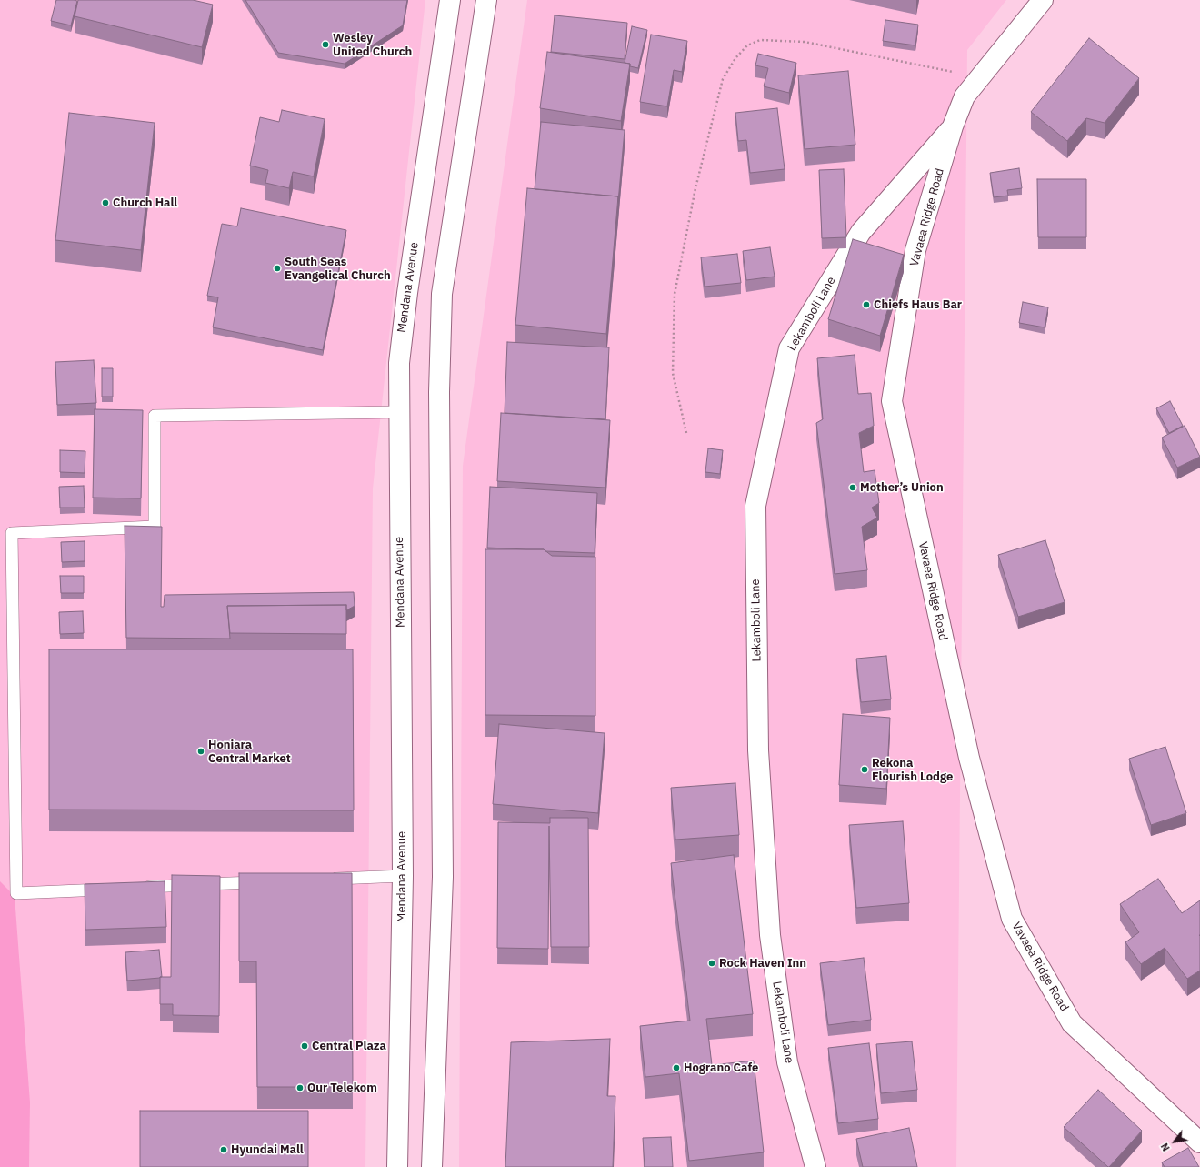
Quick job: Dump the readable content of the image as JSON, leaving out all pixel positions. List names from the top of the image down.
{
  "streets": {
    "street": ["Vavaea Ridge Road", "Mendana Avenue", "Lekamboli Lane"]
  },
  "crossings": [
    ["Vavaea Ridge Road", "Lekamboli Lane"]
  ],
  "places": [
    "Wesley United Church",
    "Church Hall",
    "South Seas Evangelical Church",
    "Chiefs Haus Bar",
    "Mother’s Union",
    "Honiara Central Market",
    "Rekona Flourish Lodge",
    "Rock Haven Inn",
    "Central Plaza",
    "Hograno Cafe",
    "Our Telekom",
    "Hyundai Mall"
  ],
  "north": "bottom left"
}
